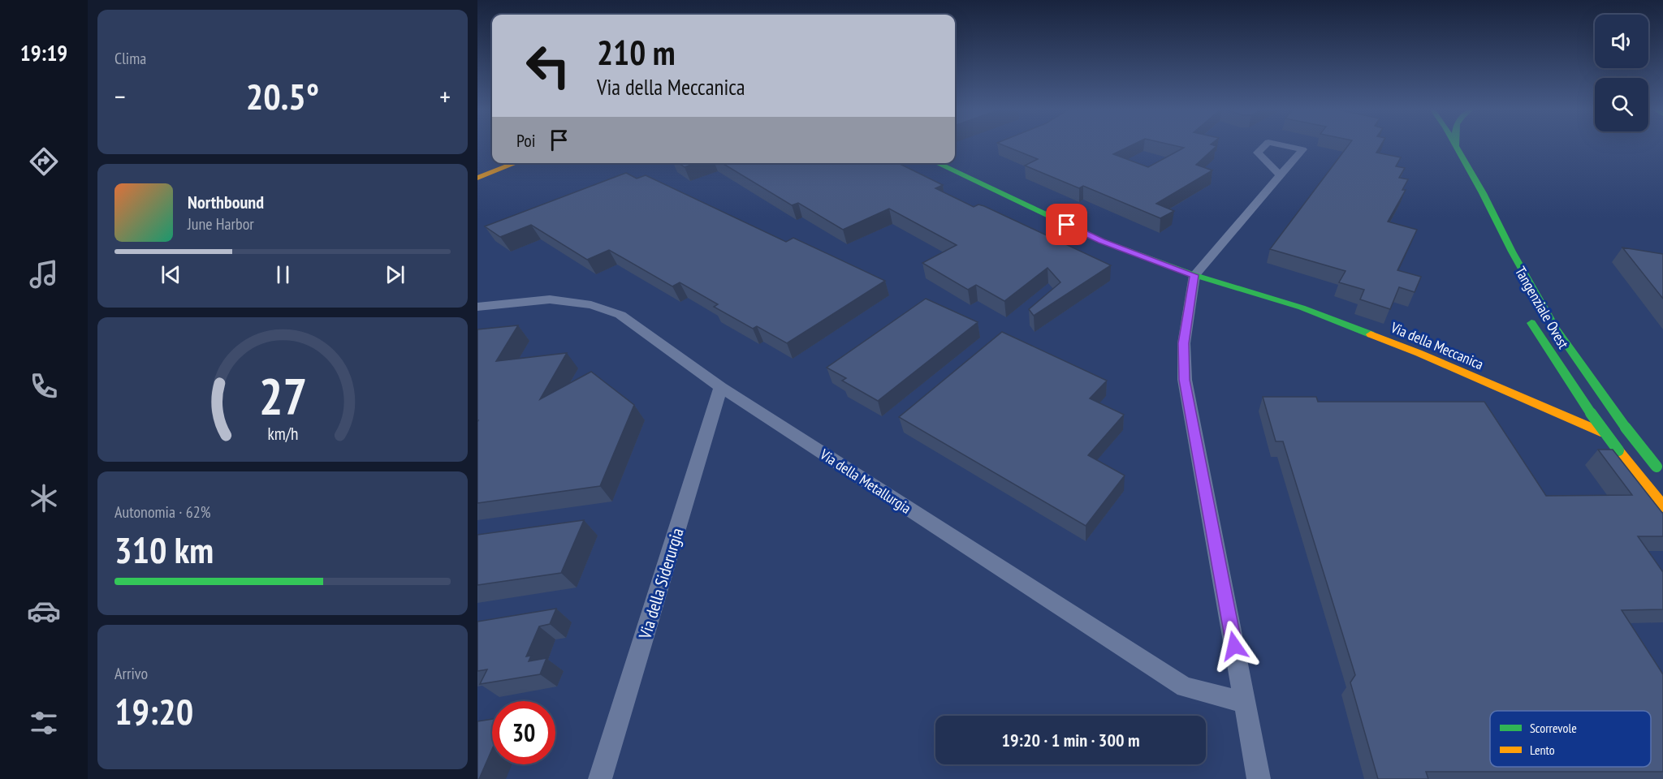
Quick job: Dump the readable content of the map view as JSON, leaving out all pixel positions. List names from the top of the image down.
{
  "streets": {
    "main road": ["Tangenziale Ovest", "Via della Meccanica"],
    "street": ["Via della Metallurgia", "Via della Siderurgia"]
  },
  "crossings": [
    ["Tangenziale Ovest", "Via della Meccanica"],
    ["Via della Metallurgia", "Via della Siderurgia"]
  ],
  "legend": ["Scorrevole", "Lento"],
  "page": {
    "tabs": "19:19",
    "tile": [
      "Clima",
      ["Autonomia · 62%", "310 km"],
      ["Arrivo", "19:20"]
    ],
    "turn": ["210 m", "Via della Meccanica"],
    "heat": ["−", "20.5°", "+"],
    "then": "Poi",
    "song": ["Northbound", "June Harbor"],
    "limit": "30",
    "trip": "19:20 · 1 min · 300 m",
    "gauge": ["27", "km/h"]
  }
}
